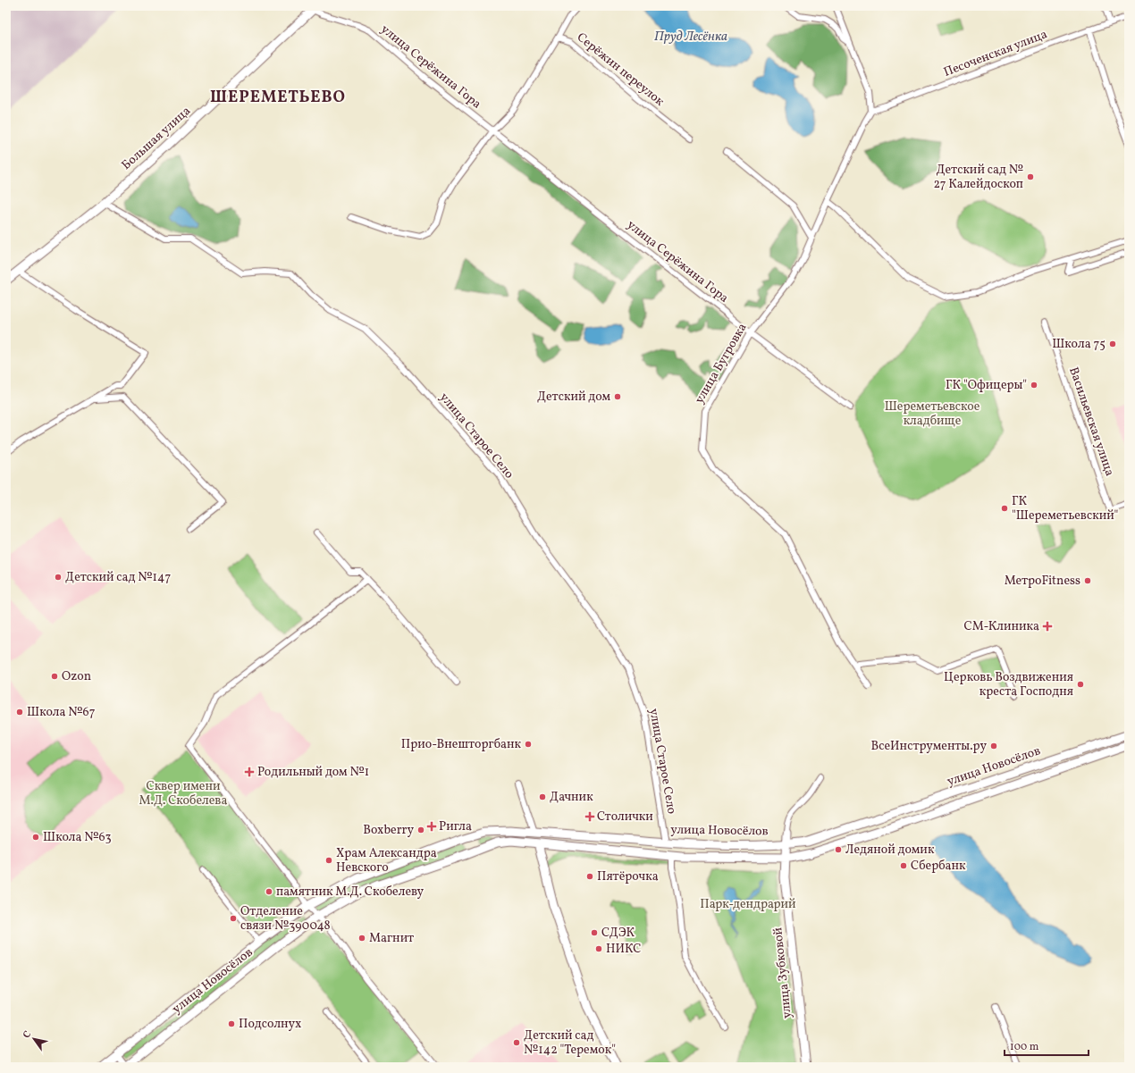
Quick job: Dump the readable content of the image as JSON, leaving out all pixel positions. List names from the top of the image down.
{
  "streets": {
    "main road": ["Большая улица", "улица Новосёлов", "улица Зубковой"],
    "street": [
      "Песоченская улица",
      "улица Серёжина Гора",
      "Серёжин переулок",
      "улица Бугровка",
      "Васильевская улица",
      "улица Старое Село"
    ]
  },
  "crossings": [
    ["Песоченская улица", "улица Бугровка"],
    ["улица Серёжина Гора", "Серёжин переулок"],
    ["улица Серёжина Гора", "Большая улица"],
    ["улица Серёжина Гора", "улица Бугровка"],
    ["Большая улица", "улица Старое Село"],
    ["улица Старое Село", "улица Новосёлов"],
    ["улица Новосёлов", "улица Зубковой"]
  ],
  "districts": ["ШЕРЕМЕТЬЕВО"],
  "water": ["Пруд Лесёнка"],
  "parks": ["Шереметьевское кладбище", "Сквер имени М.Д. Скобелева", "Парк-дендрарий"],
  "places": {
    "other": [
      "Детский сад № 27 Калейдоскоп",
      "Школа 75",
      "ГК \"Офицеры\"",
      "Детский дом",
      "ГК \"Шереметьевский\"",
      "Детский сад №147",
      "МетроFitness",
      "Ozon",
      "Церковь Воздвижения креста Господня",
      "Школа №67",
      "Прио-Внешторгбанк",
      "ВсеИнструменты.ру",
      "Дачник",
      "Boxberry",
      "Школа №63",
      "Ледяной домик",
      "Храм Александра Невского",
      "Сбербанк",
      "Пятёрочка",
      "памятник М.Д. Скобелеву",
      "Отделение связи №390048",
      "СДЭК",
      "Магнит",
      "НИКС",
      "Подсолнух",
      "Детский сад №142 \"Теремок\""
    ],
    "health": [
      "СМ-Клиника",
      "Родильный дом №1",
      "Столички",
      "Ригла"
    ]
  },
  "scale_bar": "100 m",
  "north": "top left"
}
